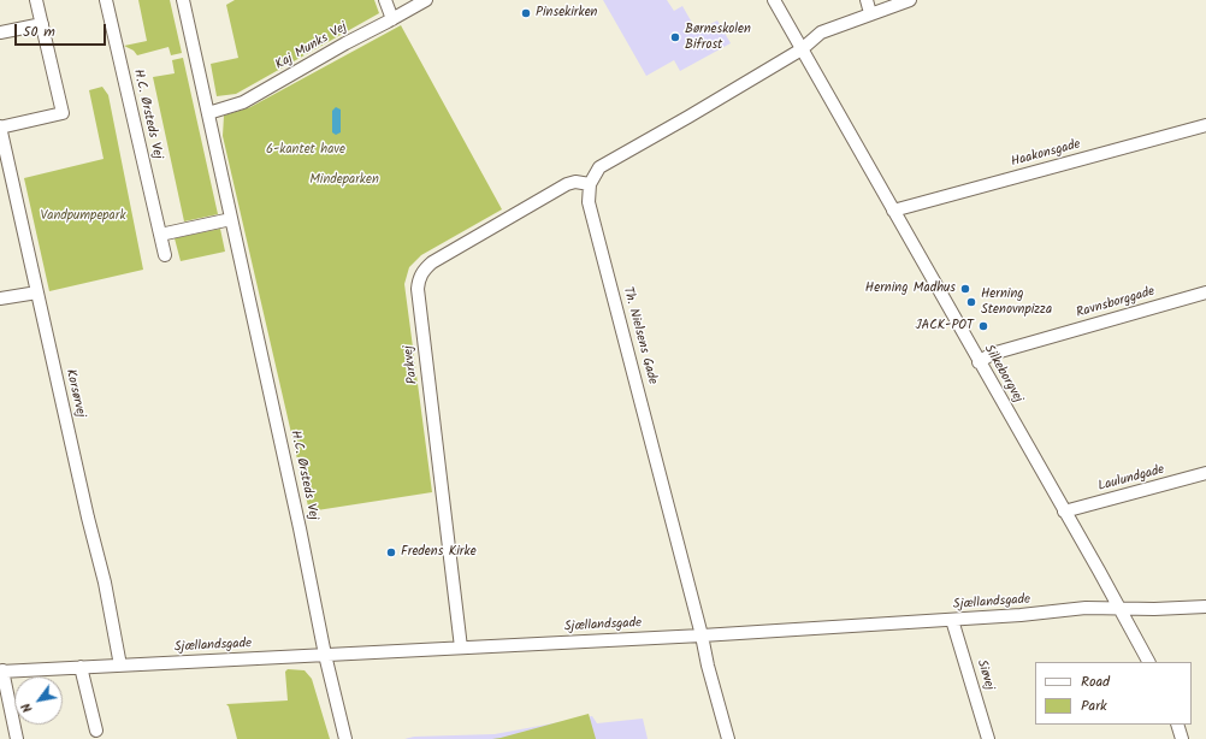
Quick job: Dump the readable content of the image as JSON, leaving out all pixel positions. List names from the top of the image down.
{
  "streets": {
    "street": [
      "Kaj Munks Vej",
      "H.C. Ørsteds Vej",
      "Haakonsgade",
      "Ravnsborggade",
      "Th. Nielsens Gade",
      "Parkvej",
      "Silkeborgvej",
      "Korsørvej",
      "Laulundgade",
      "Sjællandsgade",
      "Siøvej"
    ]
  },
  "crossings": [
    ["Kaj Munks Vej", "H.C. Ørsteds Vej"],
    ["H.C. Ørsteds Vej", "Sjællandsgade"],
    ["Haakonsgade", "Silkeborgvej"],
    ["Ravnsborggade", "Silkeborgvej"],
    ["Th. Nielsens Gade", "Parkvej"],
    ["Th. Nielsens Gade", "Sjællandsgade"],
    ["Parkvej", "Sjællandsgade"],
    ["Silkeborgvej", "Laulundgade"],
    ["Silkeborgvej", "Sjællandsgade"],
    ["Korsørvej", "Sjællandsgade"],
    ["Sjællandsgade", "Siøvej"]
  ],
  "parks": ["6-kantet have", "Mindeparken", "Vandpumpepark"],
  "places": [
    "Pinsekirken",
    "Børneskolen Bifrost",
    "Herning Madhus",
    "Herning Stenovnpizza",
    "JACK-POT",
    "Fredens Kirke"
  ],
  "legend": ["Road", "Park"],
  "scale_bar": "50 m",
  "north": "bottom left"
}
